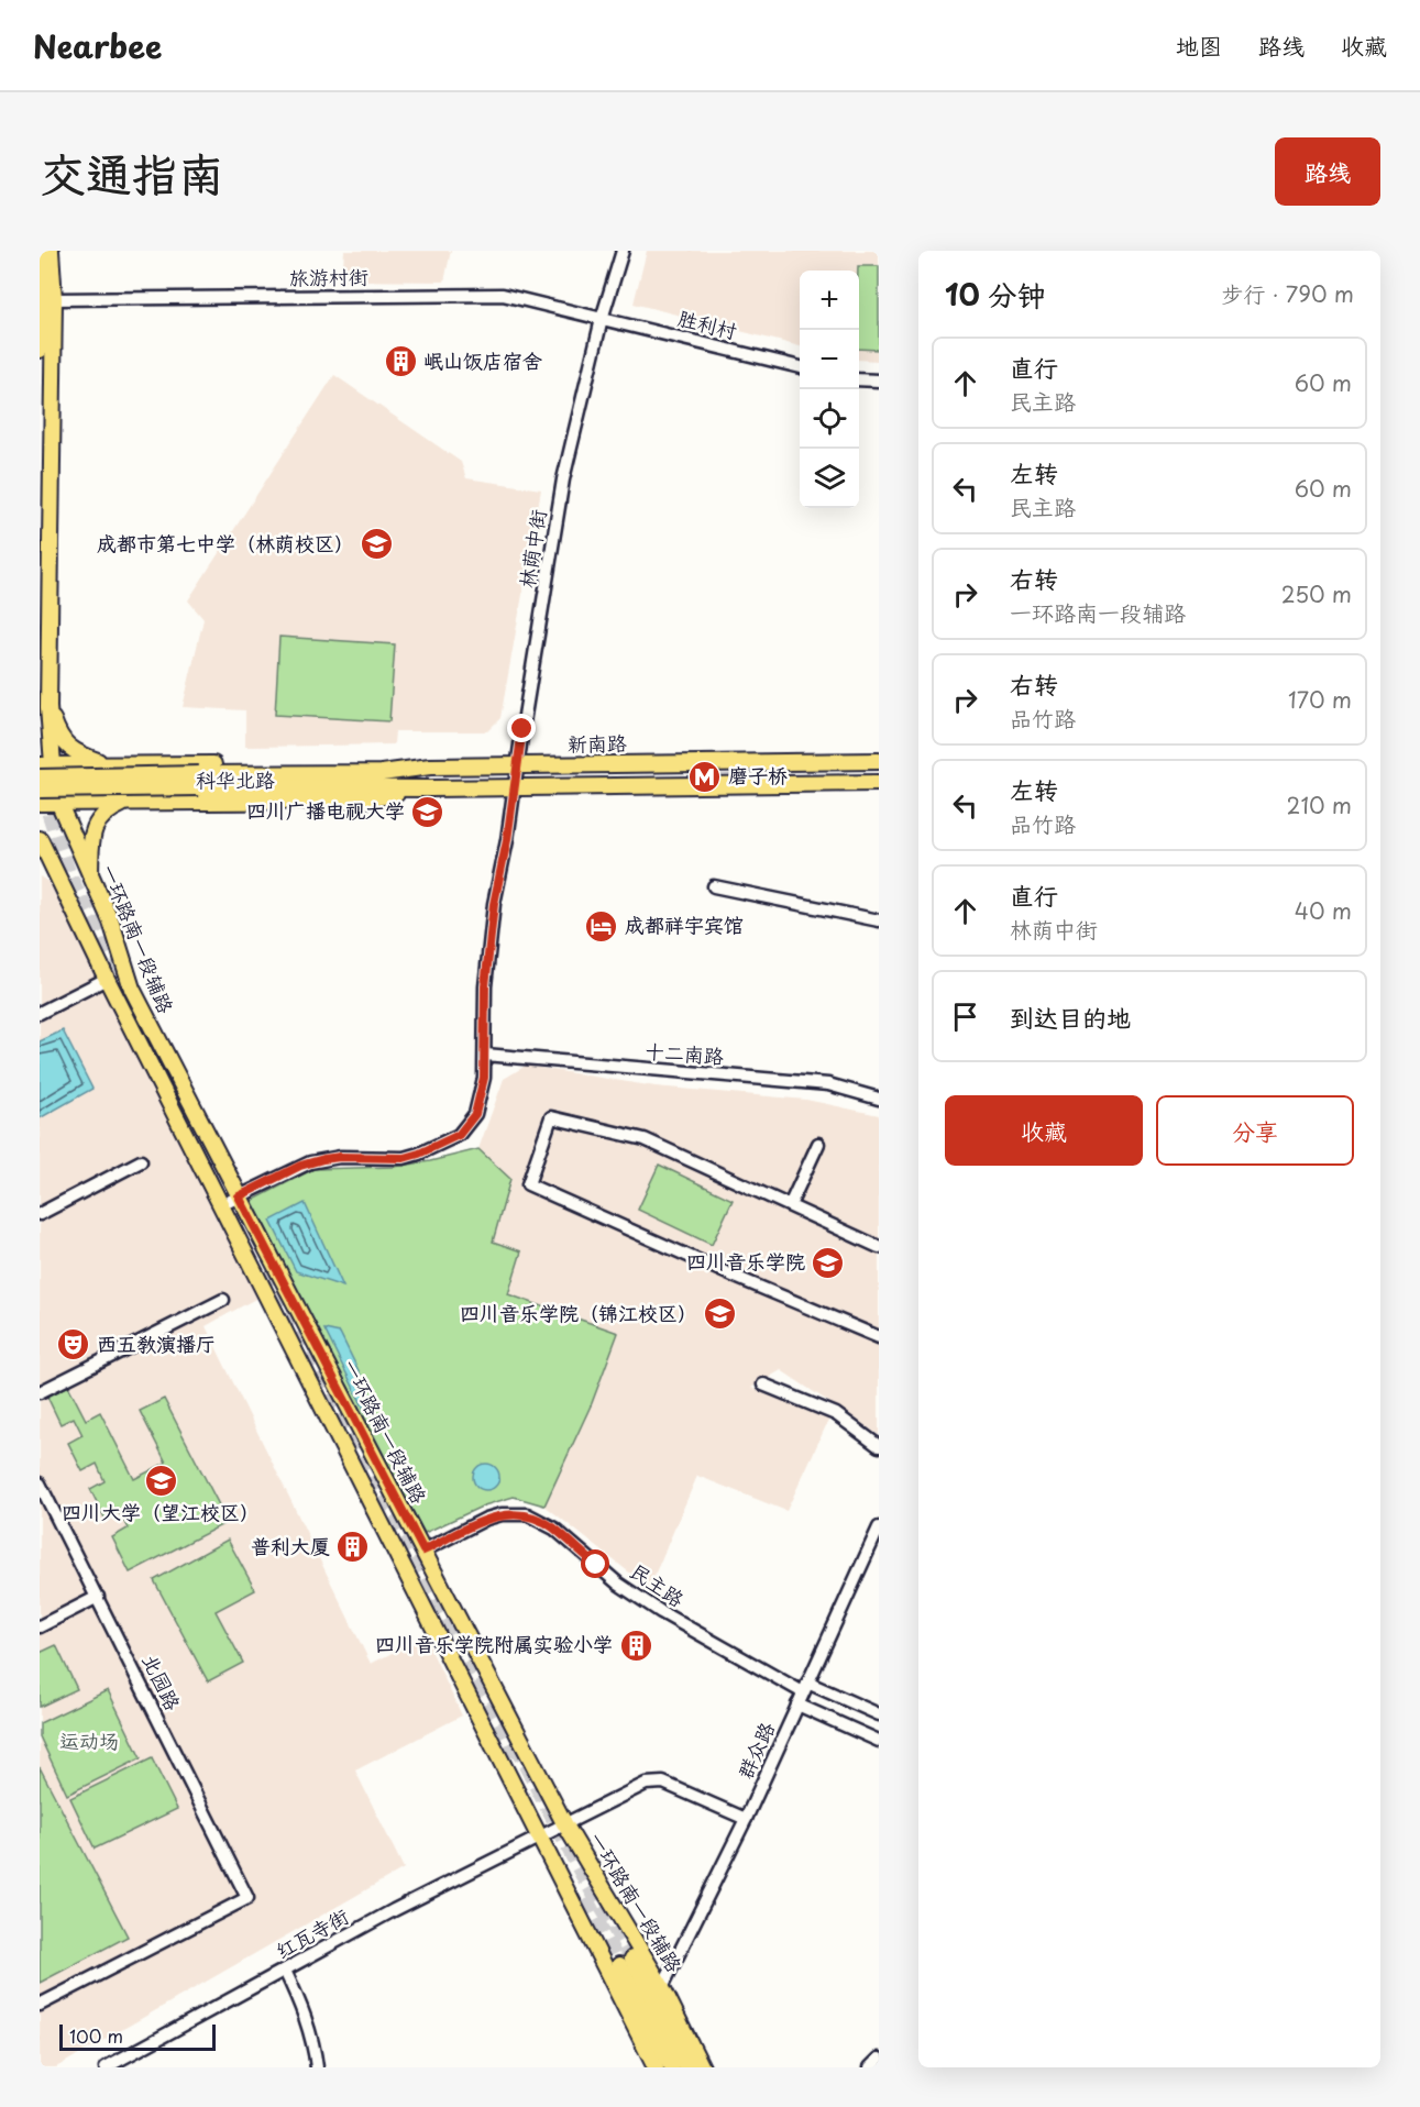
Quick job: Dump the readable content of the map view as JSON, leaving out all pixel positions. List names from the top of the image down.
{
  "streets": {
    "main road": ["新南路", "科华北路", "一环路南一段辅路"],
    "street": [
      "旅游村街",
      "胜利村",
      "林荫中街",
      "十二南路",
      "民主路",
      "北园路",
      "群众路",
      "红瓦寺街"
    ]
  },
  "crossings": [
    ["旅游村街", "胜利村"],
    ["旅游村街", "林荫中街"],
    ["旅游村街", "一环路南一段辅路"],
    ["胜利村", "林荫中街"],
    ["林荫中街", "新南路"],
    ["林荫中街", "一环路南一段辅路"],
    ["林荫中街", "十二南路"],
    ["新南路", "科华北路"],
    ["科华北路", "一环路南一段辅路"],
    ["一环路南一段辅路", "民主路"],
    ["一环路南一段辅路", "群众路"],
    ["一环路南一段辅路", "红瓦寺街"],
    ["民主路", "群众路"],
    ["群众路", "红瓦寺街"]
  ],
  "parks": ["运动场"],
  "places": {
    "building": ["岷山饭店宿舍", "普利大厦", "四川音乐学院附属实验小学"],
    "school or university": [
      "成都市第七中学（林荫校区）",
      "四川广播电视大学",
      "四川音乐学院",
      "四川音乐学院（锦江校区）",
      "四川大学（望江校区）"
    ],
    "metro station": ["磨子桥"],
    "hotel": ["成都祥宇宾馆"],
    "theatre": ["西五教演播厅"]
  },
  "scale_bar": "100 m",
  "page": {
    "header": "Nearbee",
    "nav": ["地图", "路线", "收藏"],
    "title": "交通指南",
    "buttons": [
      "路线",
      ["收藏", "分享"]
    ],
    "heading": ["10 分钟", "步行 · 790 m"],
    "map_buttons": ["+", "−"],
    "list": [
      ["直行", "民主路", "60 m"],
      ["左转", "民主路", "60 m"],
      ["右转", "一环路南一段辅路", "250 m"],
      ["右转", "品竹路", "170 m"],
      ["左转", "品竹路", "210 m"],
      ["直行", "林荫中街", "40 m"],
      "到达目的地"
    ],
    "scale": "100 m"
  }
}
